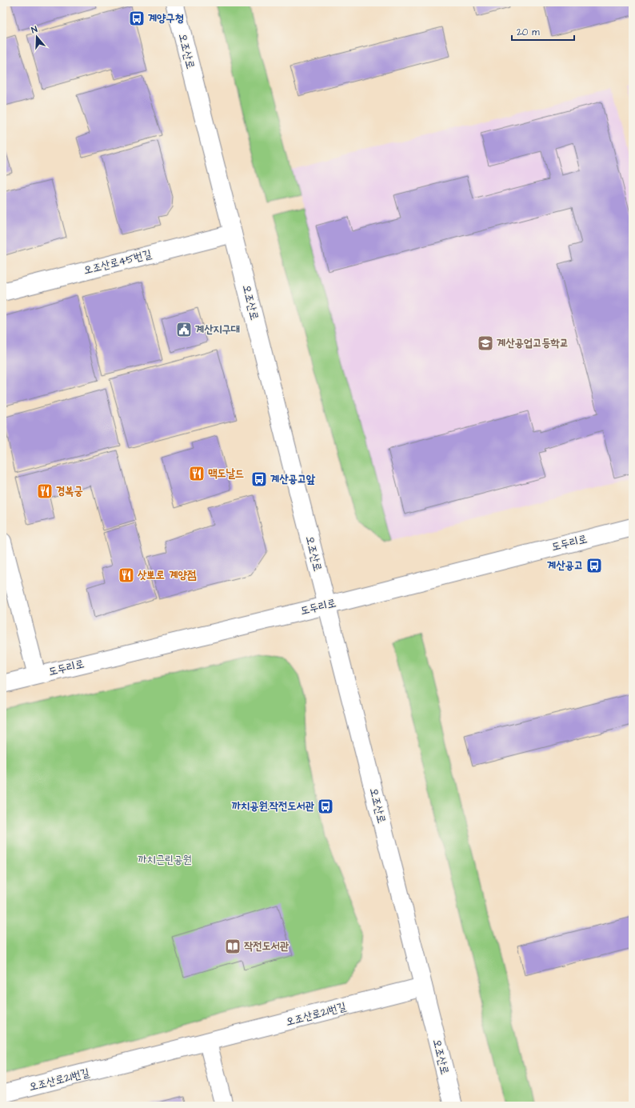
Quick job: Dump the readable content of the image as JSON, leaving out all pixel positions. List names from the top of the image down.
{
  "streets": {
    "street": [
      "오조산로",
      "오조산로45번길",
      "도두리로",
      "오조산로21번길"
    ]
  },
  "crossings": [
    ["오조산로", "오조산로45번길"],
    ["오조산로", "도두리로"],
    ["오조산로", "오조산로21번길"]
  ],
  "parks": ["까치근린공원"],
  "places": {
    "bus stop": [
      "계양구청",
      "계산공고앞",
      "계산공고",
      "까치공원.작전도서관"
    ],
    "public building": ["계산지구대"],
    "school or university": ["계산공업고등학교"],
    "restaurant": ["맥도날드", "경복궁", "삿뽀로 계양점"],
    "library": ["작전도서관"]
  },
  "scale_bar": "20 m",
  "north": "top"
}
